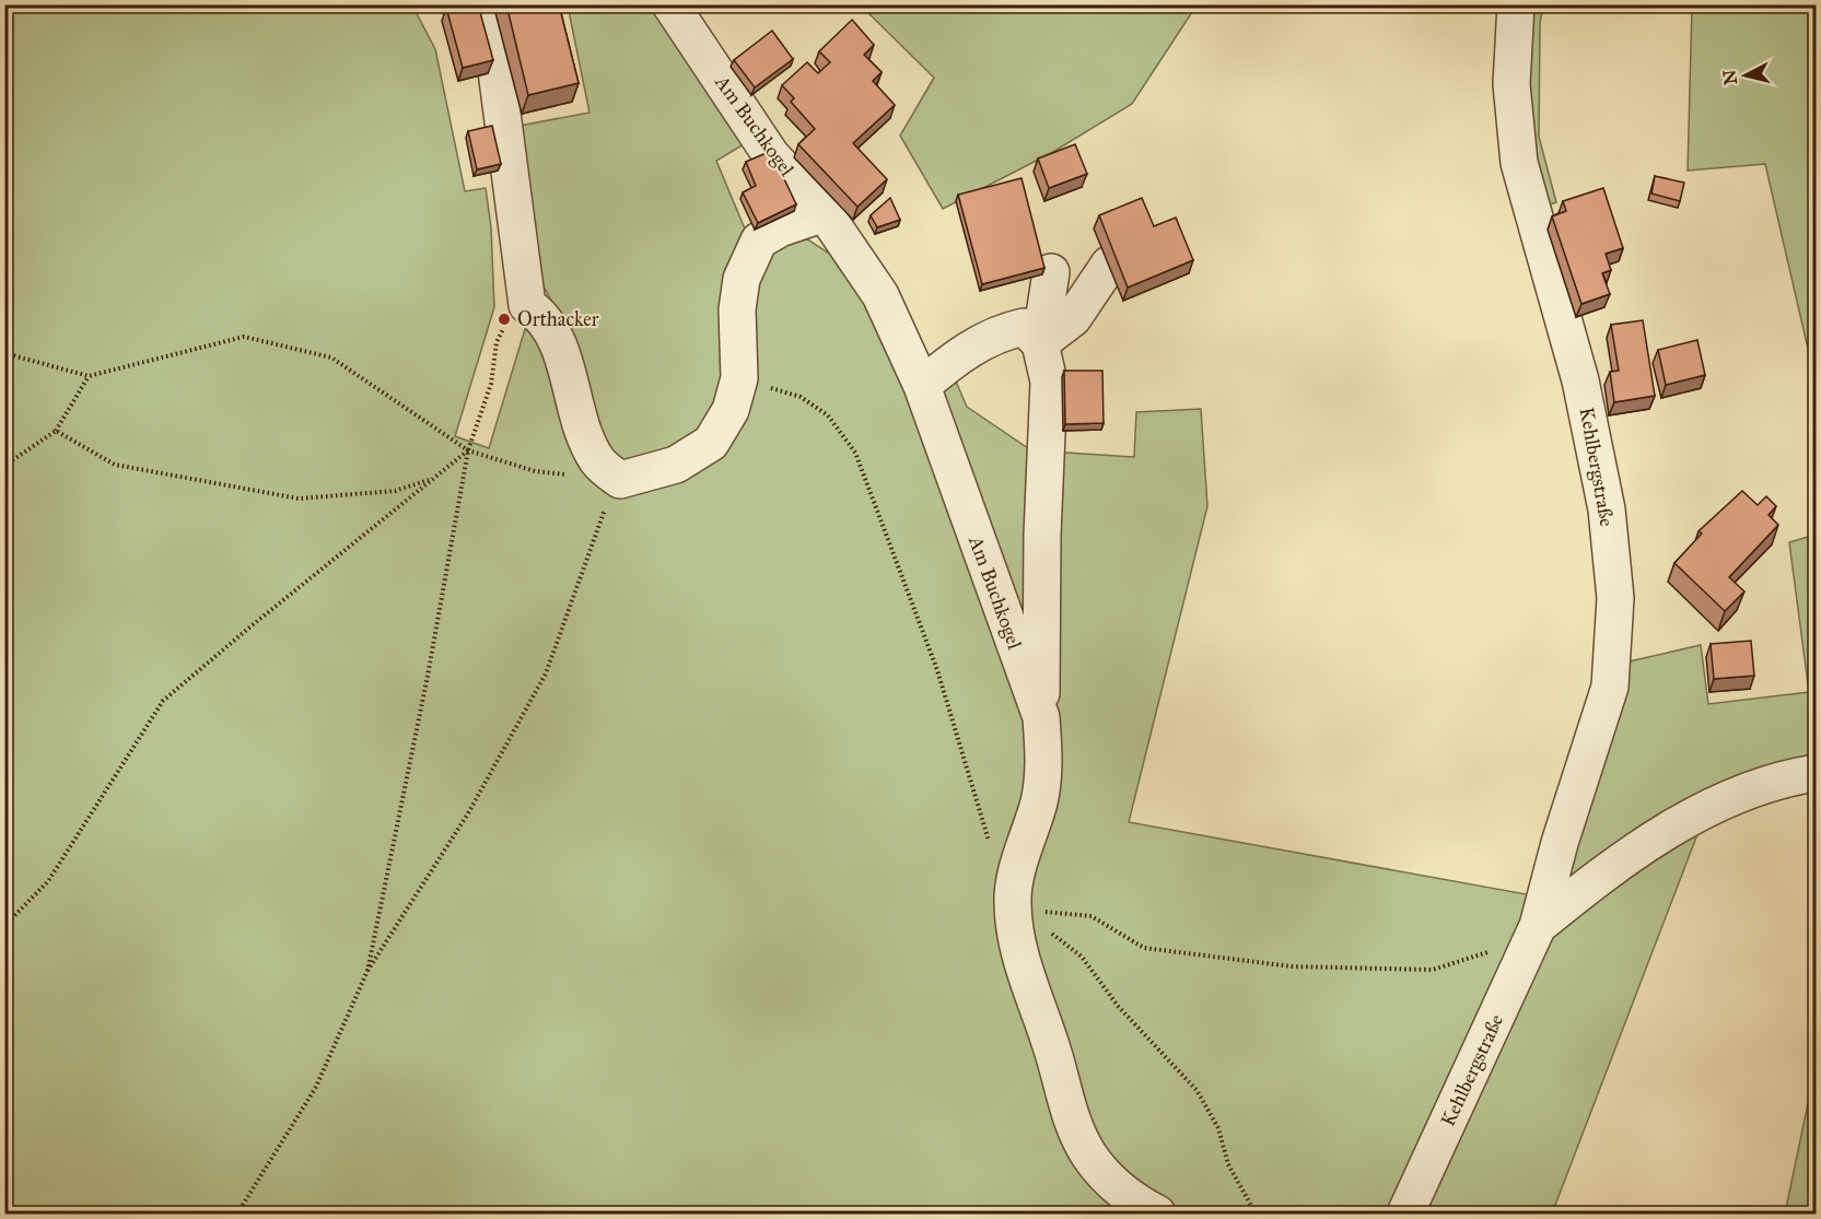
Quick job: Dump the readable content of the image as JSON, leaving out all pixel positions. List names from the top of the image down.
{
  "streets": {
    "street": ["Am Buchkogel", "Kehlbergstraße"]
  },
  "places": ["Orthacker"],
  "north": "left"
}
